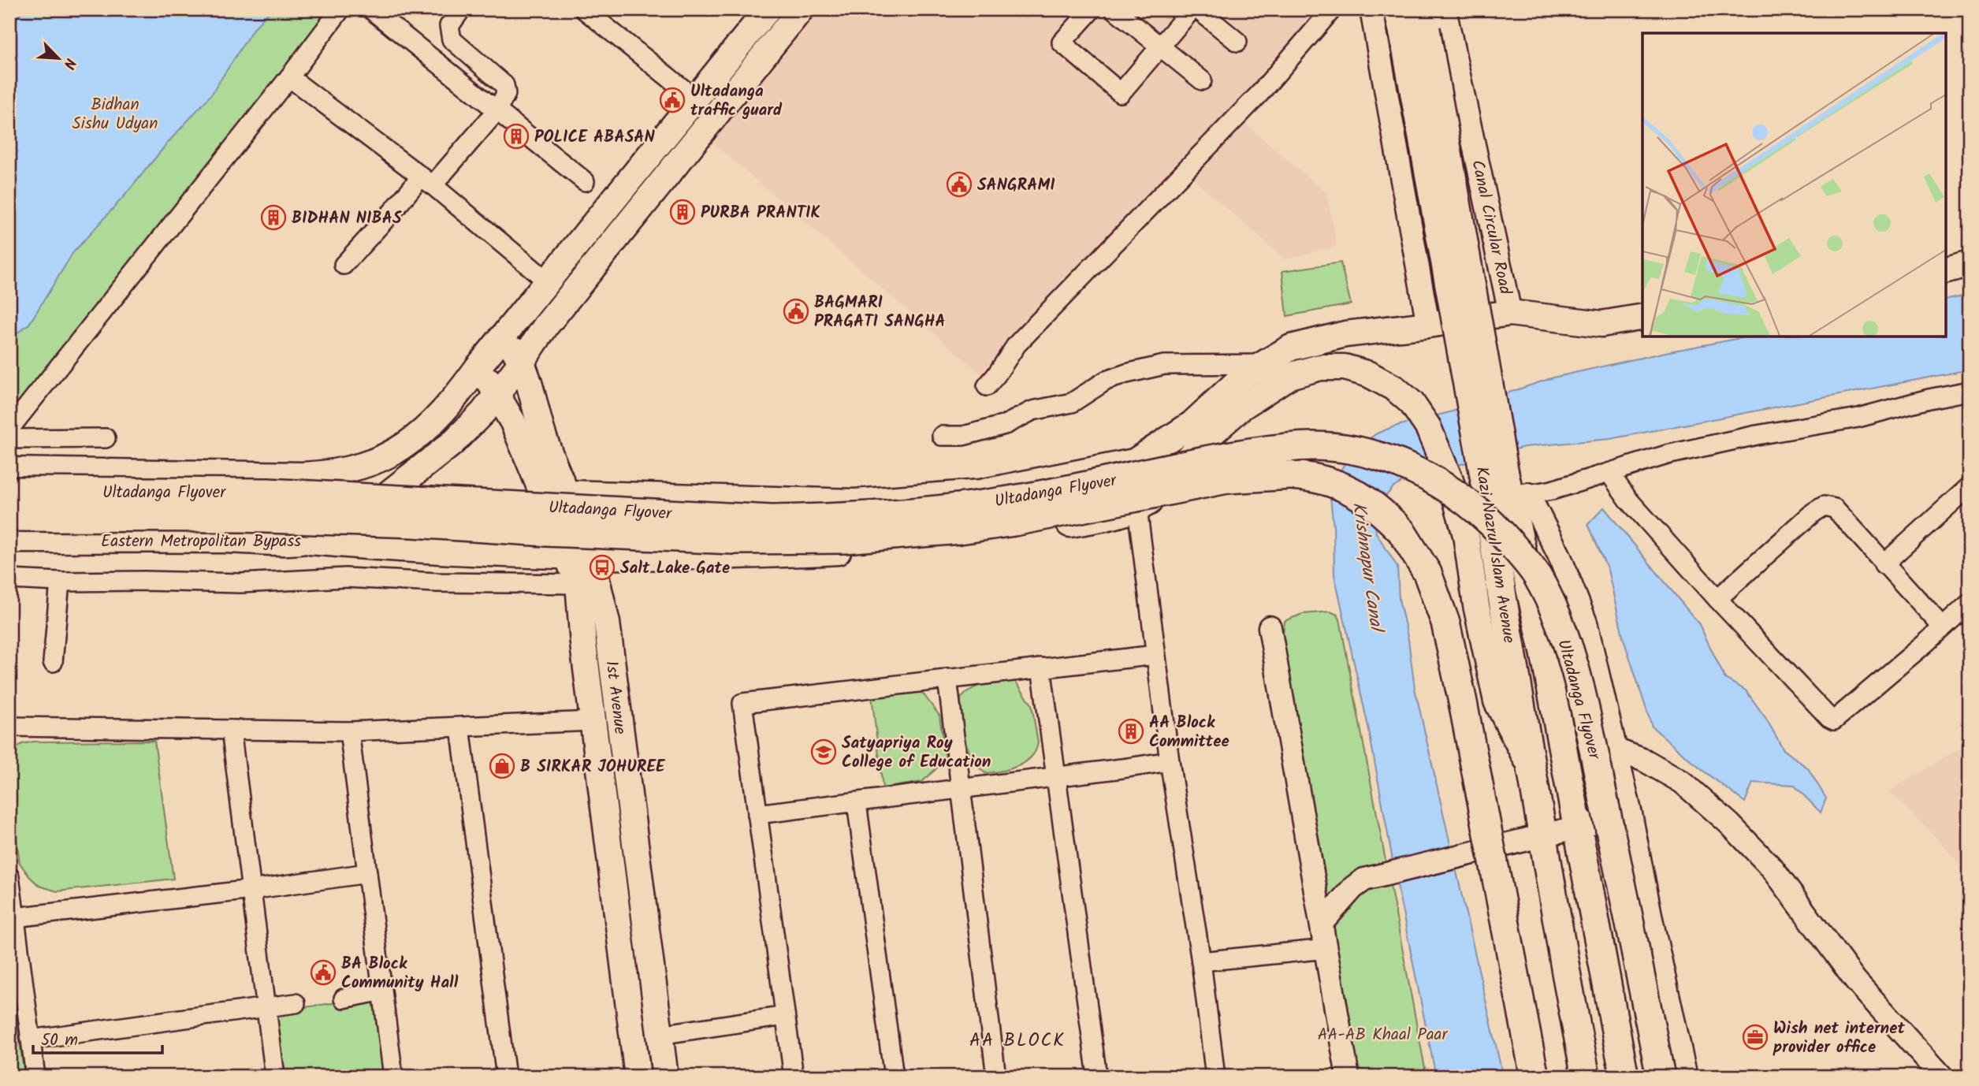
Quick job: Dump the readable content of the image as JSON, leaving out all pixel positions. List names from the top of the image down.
{
  "streets": {
    "main road": [
      "Canal Circular Road",
      "Ultadanga Flyover",
      "Eastern Metropolitan Bypass",
      "Kazi Nazrul Islam Avenue",
      "1st Avenue"
    ]
  },
  "districts": ["AA BLOCK"],
  "water": ["Krishnapur Canal"],
  "parks": ["Bidhan Sishu Udyan", "AA-AB Khaal Paar"],
  "places": {
    "public building": [
      "Ultadanga traffic guard",
      "SANGRAMI",
      "BAGMARI PRAGATI SANGHA",
      "BA Block Community Hall"
    ],
    "building": [
      "POLICE ABASAN",
      "PURBA PRANTIK",
      "BIDHAN NIBAS",
      "AA Block Committee"
    ],
    "bus stop": ["Salt Lake Gate"],
    "school or university": ["Satyapriya Roy College of Education"],
    "shop": ["B SIRKAR JOHUREE"],
    "office": ["Wish net internet provider office"]
  },
  "scale_bar": "50 m",
  "north": "bottom right"
}
